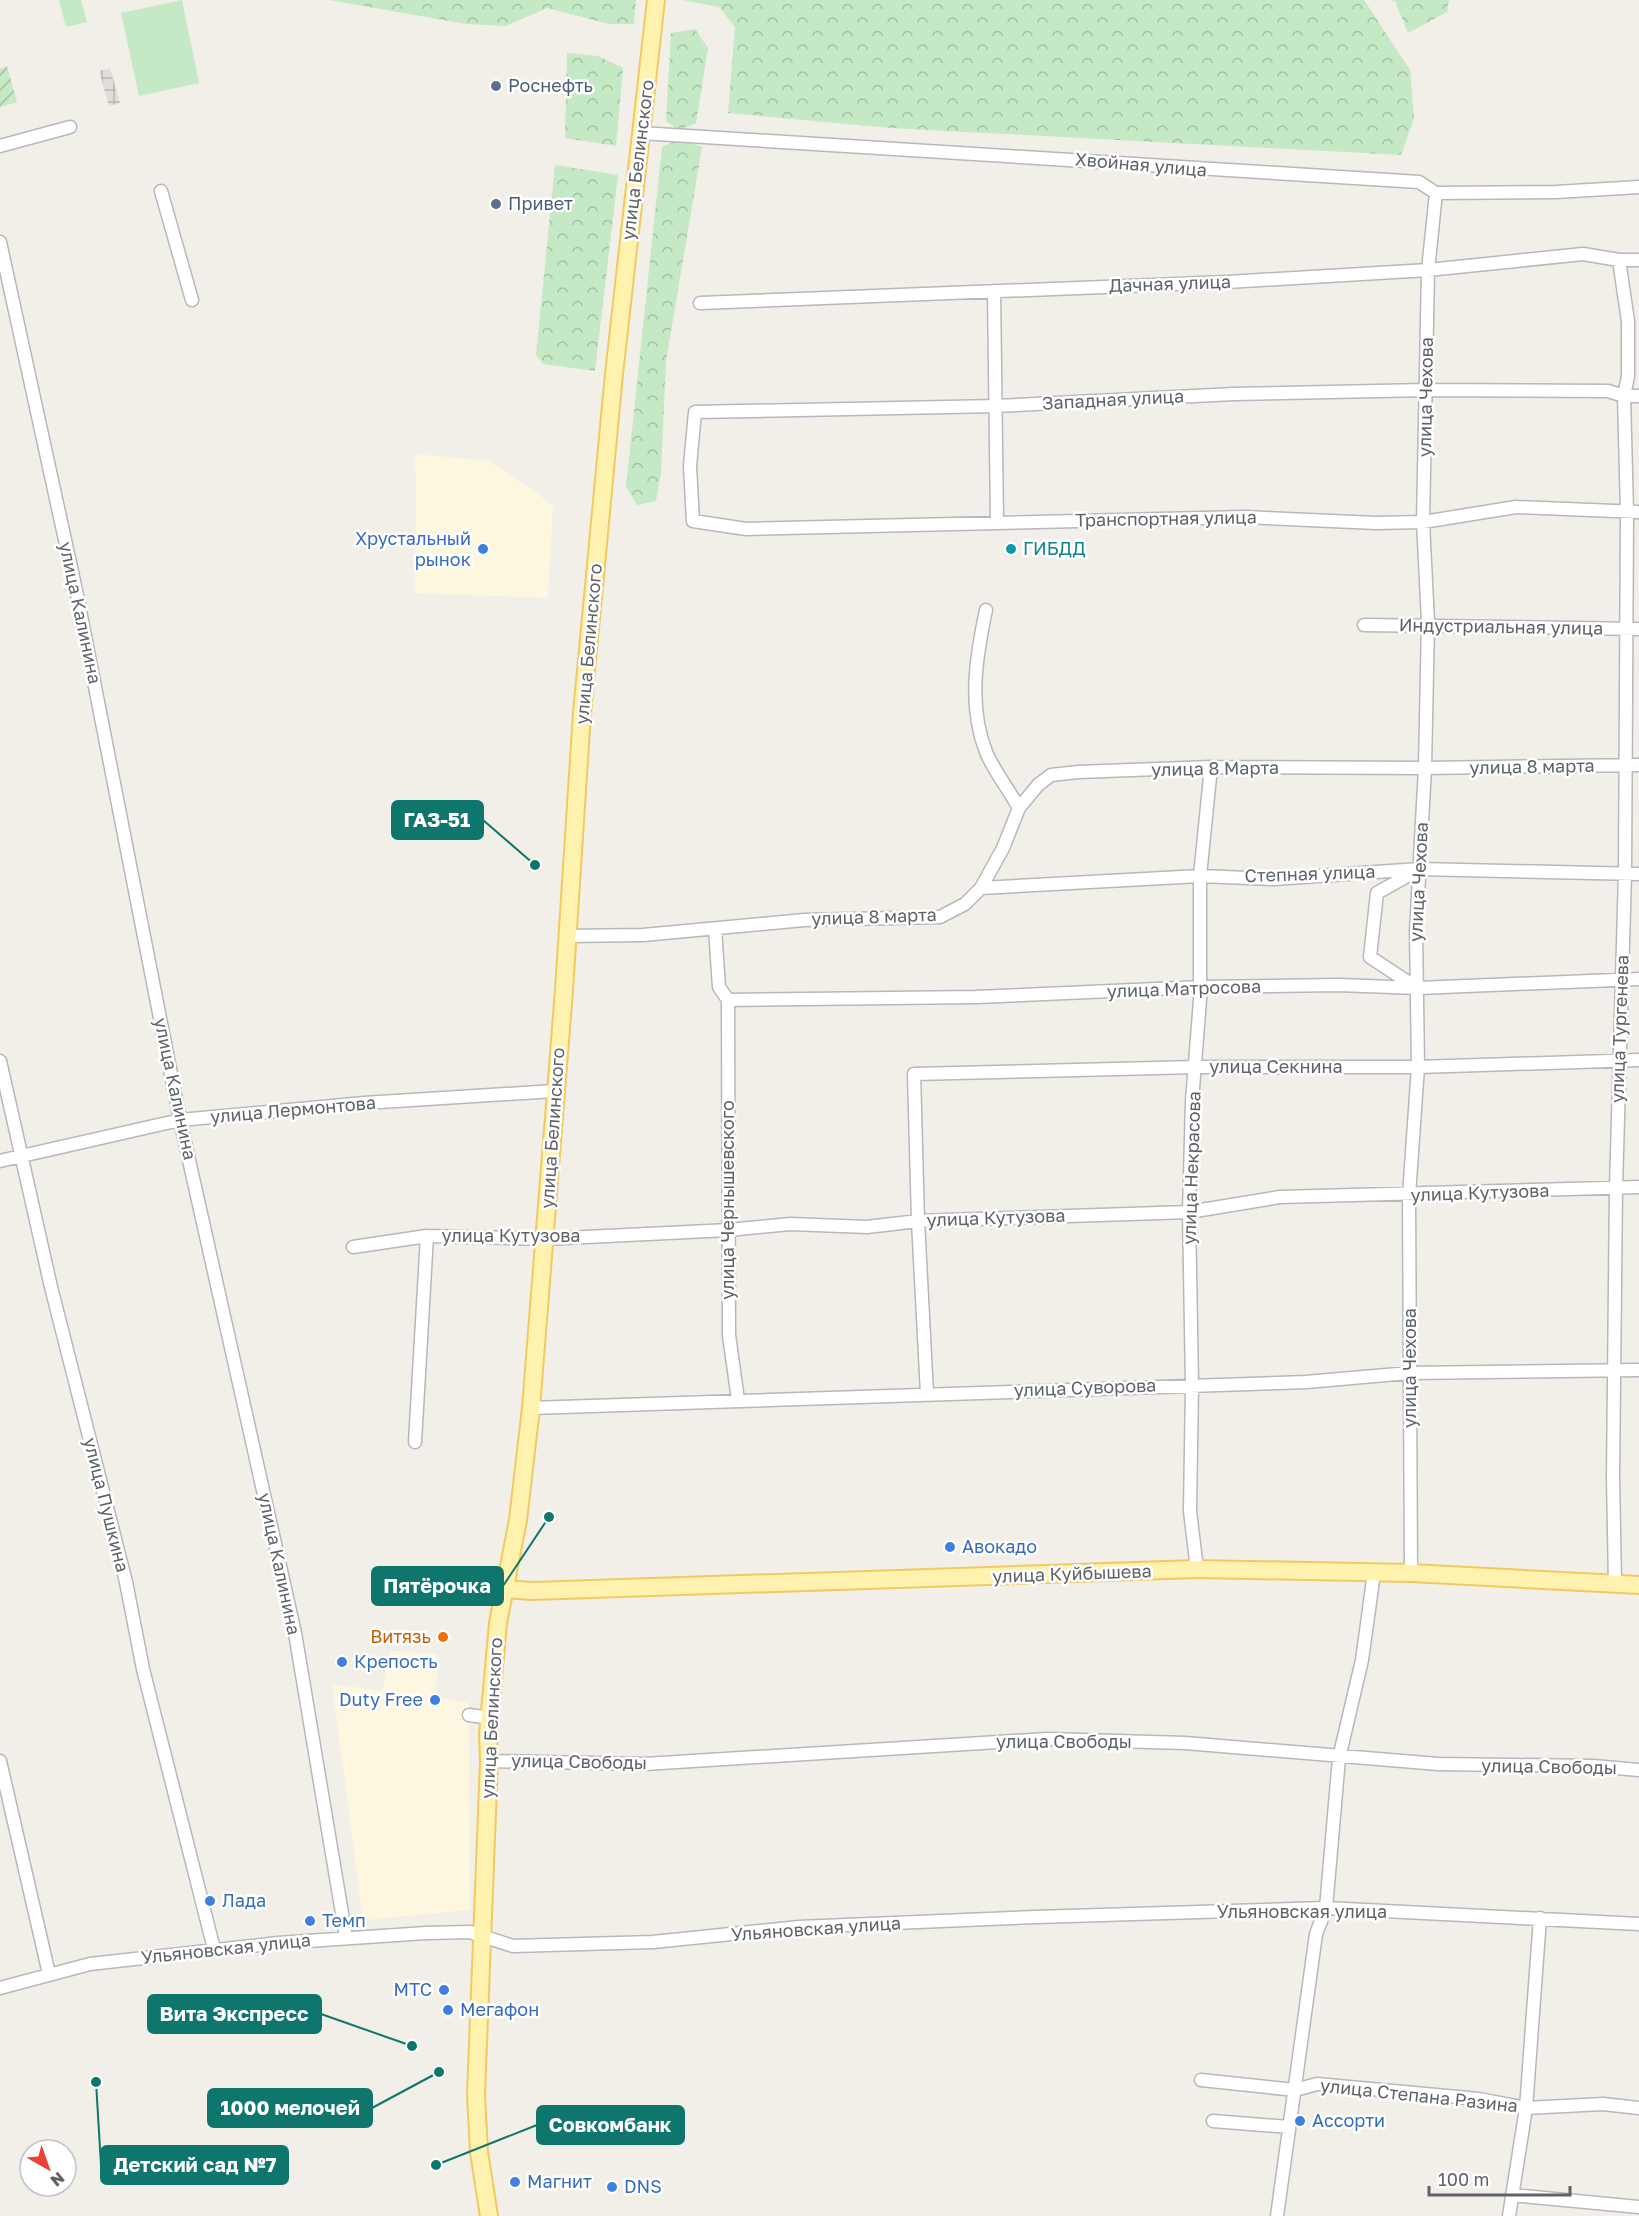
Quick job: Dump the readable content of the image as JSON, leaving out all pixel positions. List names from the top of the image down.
{
  "streets": {
    "main road": ["улица Белинского", "улица Куйбышева"],
    "street": [
      "Хвойная улица",
      "Дачная улица",
      "улица Чехова",
      "Западная улица",
      "Транспортная улица",
      "улица Калинина",
      "Индустриальная улица",
      "улица 8 марта",
      "улица 8 Марта",
      "Степная улица",
      "улица Матросова",
      "улица Тургенева",
      "улица Секнина",
      "улица Лермонтова",
      "улица Некрасова",
      "улица Кутузова",
      "улица Чернышевского",
      "улица Суворова",
      "улица Пушкина",
      "улица Свободы",
      "Ульяновская улица",
      "улица Степана Разина"
    ]
  },
  "crossings": [
    ["улица Белинского", "Хвойная улица"],
    ["улица Белинского", "улица 8 марта"],
    ["улица Белинского", "улица Лермонтова"],
    ["улица Белинского", "улица Кутузова"],
    ["улица Белинского", "улица Суворова"],
    ["улица Белинского", "улица Куйбышева"],
    ["улица Белинского", "улица Свободы"],
    ["улица Белинского", "Ульяновская улица"],
    ["Хвойная улица", "улица Чехова"],
    ["Дачная улица", "улица Чехова"],
    ["Дачная улица", "улица Тургенева"],
    ["улица Чехова", "Западная улица"],
    ["улица Чехова", "Транспортная улица"],
    ["улица Чехова", "Индустриальная улица"],
    ["улица Чехова", "улица 8 марта"],
    ["улица Чехова", "улица 8 Марта"],
    ["улица Чехова", "Степная улица"],
    ["улица Чехова", "улица Матросова"],
    ["улица Чехова", "улица Секнина"],
    ["улица Чехова", "улица Кутузова"],
    ["улица Чехова", "улица Суворова"],
    ["улица Чехова", "улица Куйбышева"],
    ["Западная улица", "Транспортная улица"],
    ["Западная улица", "улица Тургенева"],
    ["Транспортная улица", "улица Тургенева"],
    ["улица Калинина", "улица Лермонтова"],
    ["улица Калинина", "Ульяновская улица"],
    ["Индустриальная улица", "улица Тургенева"],
    ["улица 8 марта", "улица 8 Марта"],
    ["улица 8 марта", "Степная улица"],
    ["улица 8 марта", "улица Тургенева"],
    ["улица 8 марта", "улица Чернышевского"],
    ["улица 8 Марта", "улица Некрасова"],
    ["Степная улица", "улица Тургенева"],
    ["Степная улица", "улица Некрасова"],
    ["улица Матросова", "улица Тургенева"],
    ["улица Матросова", "улица Некрасова"],
    ["улица Матросова", "улица Чернышевского"],
    ["улица Тургенева", "улица Секнина"],
    ["улица Тургенева", "улица Кутузова"],
    ["улица Тургенева", "улица Суворова"],
    ["улица Тургенева", "улица Куйбышева"],
    ["улица Секнина", "улица Некрасова"],
    ["улица Секнина", "улица Кутузова"],
    ["улица Лермонтова", "улица Пушкина"],
    ["улица Некрасова", "улица Кутузова"],
    ["улица Некрасова", "улица Суворова"],
    ["улица Некрасова", "улица Куйбышева"],
    ["улица Кутузова", "улица Чернышевского"],
    ["улица Чернышевского", "улица Суворова"],
    ["улица Пушкина", "Ульяновская улица"]
  ],
  "places": [
    "Роснефть",
    "Привет",
    "Хрустальный рынок",
    "ГИБДД",
    "ГАЗ-51",
    "Пятёрочка",
    "Авокадо",
    "Витязь",
    "Крепость",
    "Duty Free",
    "Лада",
    "Темп",
    "МТС",
    "Мегафон",
    "Вита Экспресс",
    "1000 мелочей",
    "Детский сад №7",
    "Ассорти",
    "Совкомбанк",
    "Магнит",
    "DNS"
  ],
  "scale_bar": "100 m",
  "north": "bottom right"
}
